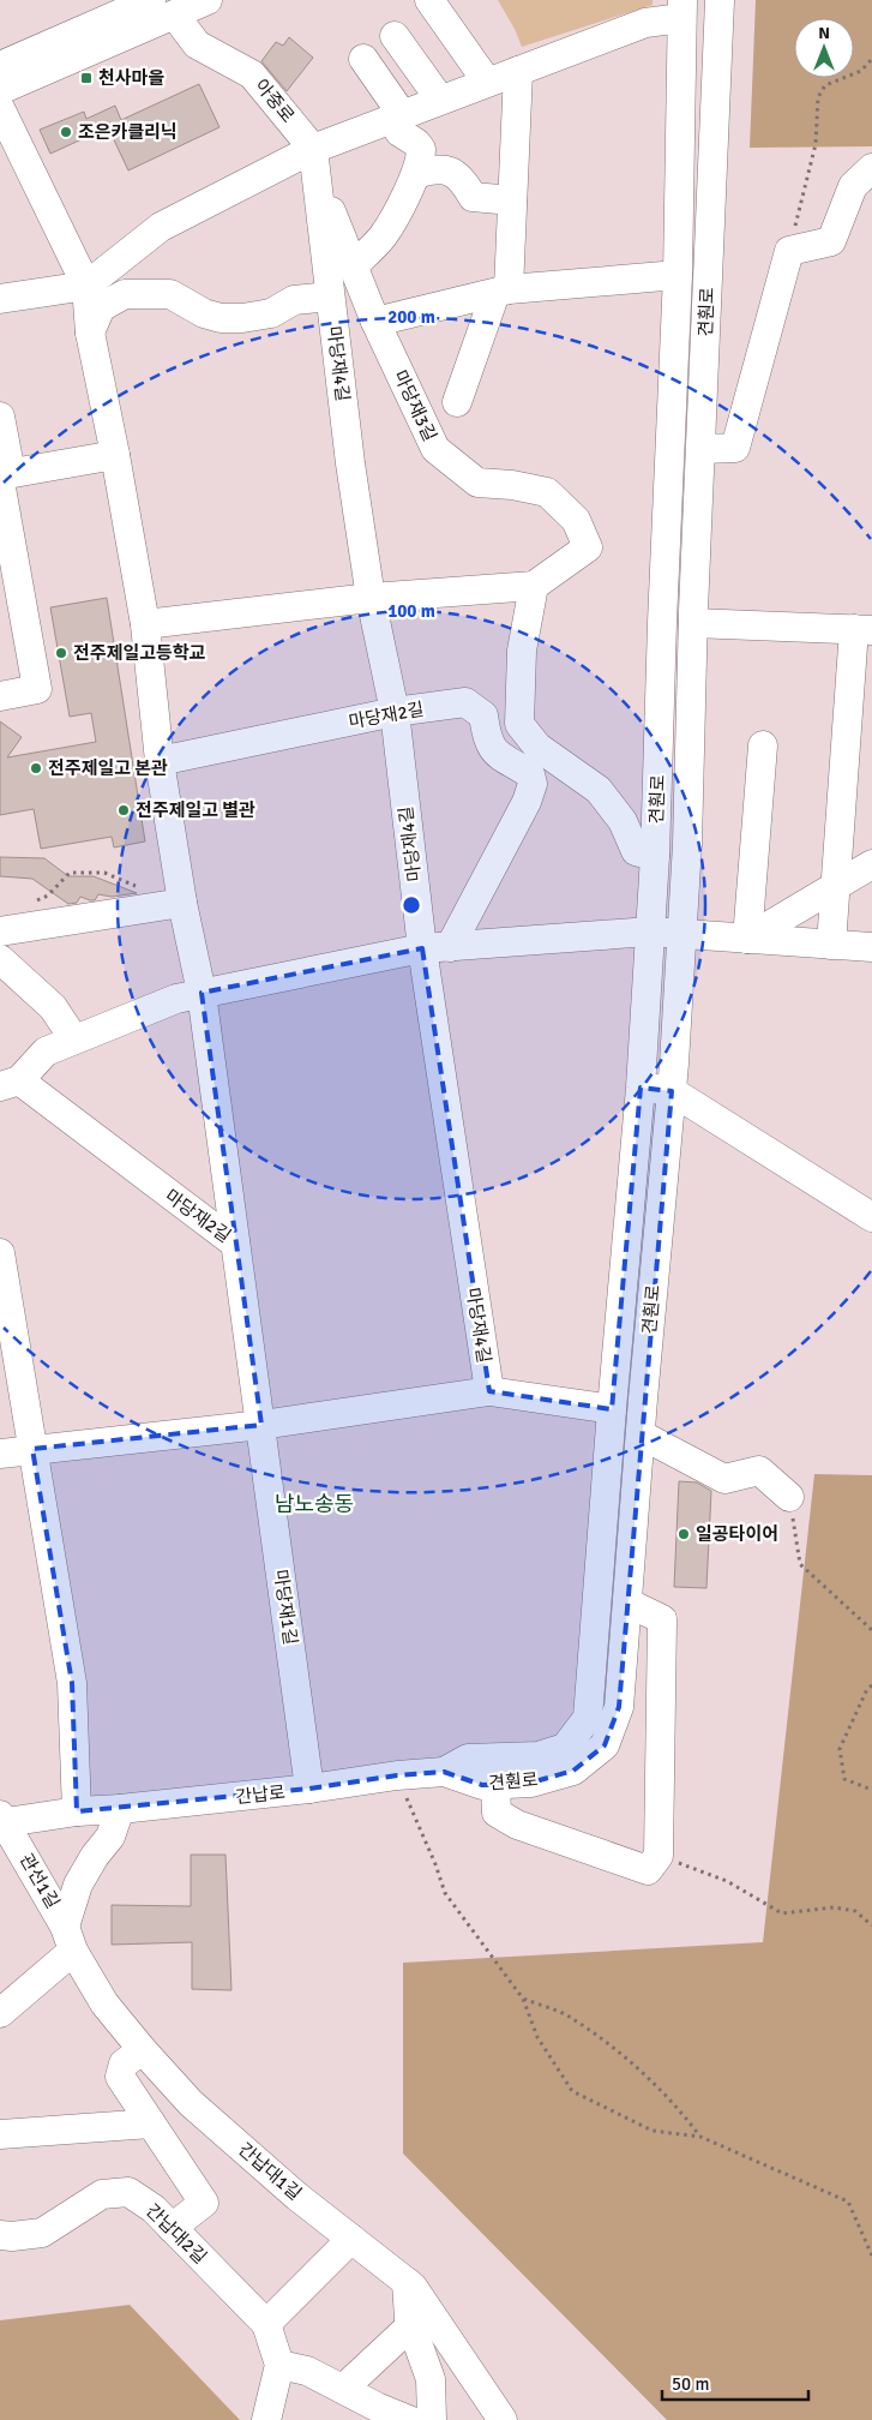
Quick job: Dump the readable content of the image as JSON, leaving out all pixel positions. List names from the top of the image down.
{
  "streets": {
    "street": [
      "아중로",
      "견훤로",
      "마당재4길",
      "마당재3길",
      "마당재2길",
      "마당재1길",
      "간납로",
      "관선1길",
      "간납대1길",
      "간납대2길"
    ]
  },
  "crossings": [
    ["아중로", "마당재4길"],
    ["견훤로", "마당재3길"],
    ["견훤로", "마당재2길"],
    ["견훤로", "간납로"],
    ["마당재4길", "마당재2길"],
    ["마당재2길", "마당재1길"],
    ["마당재1길", "간납로"],
    ["간납로", "관선1길"],
    ["관선1길", "간납대1길"]
  ],
  "districts": ["남노송동"],
  "places": {
    "transit": ["천사마을"],
    "other": [
      "조은카클리닉",
      "전주제일고등학교",
      "전주제일고 본관",
      "전주제일고 별관",
      "일공타이어"
    ]
  },
  "scale_bar": "50 m",
  "north": "top",
  "rings": ["200 m", "100 m"]
}
